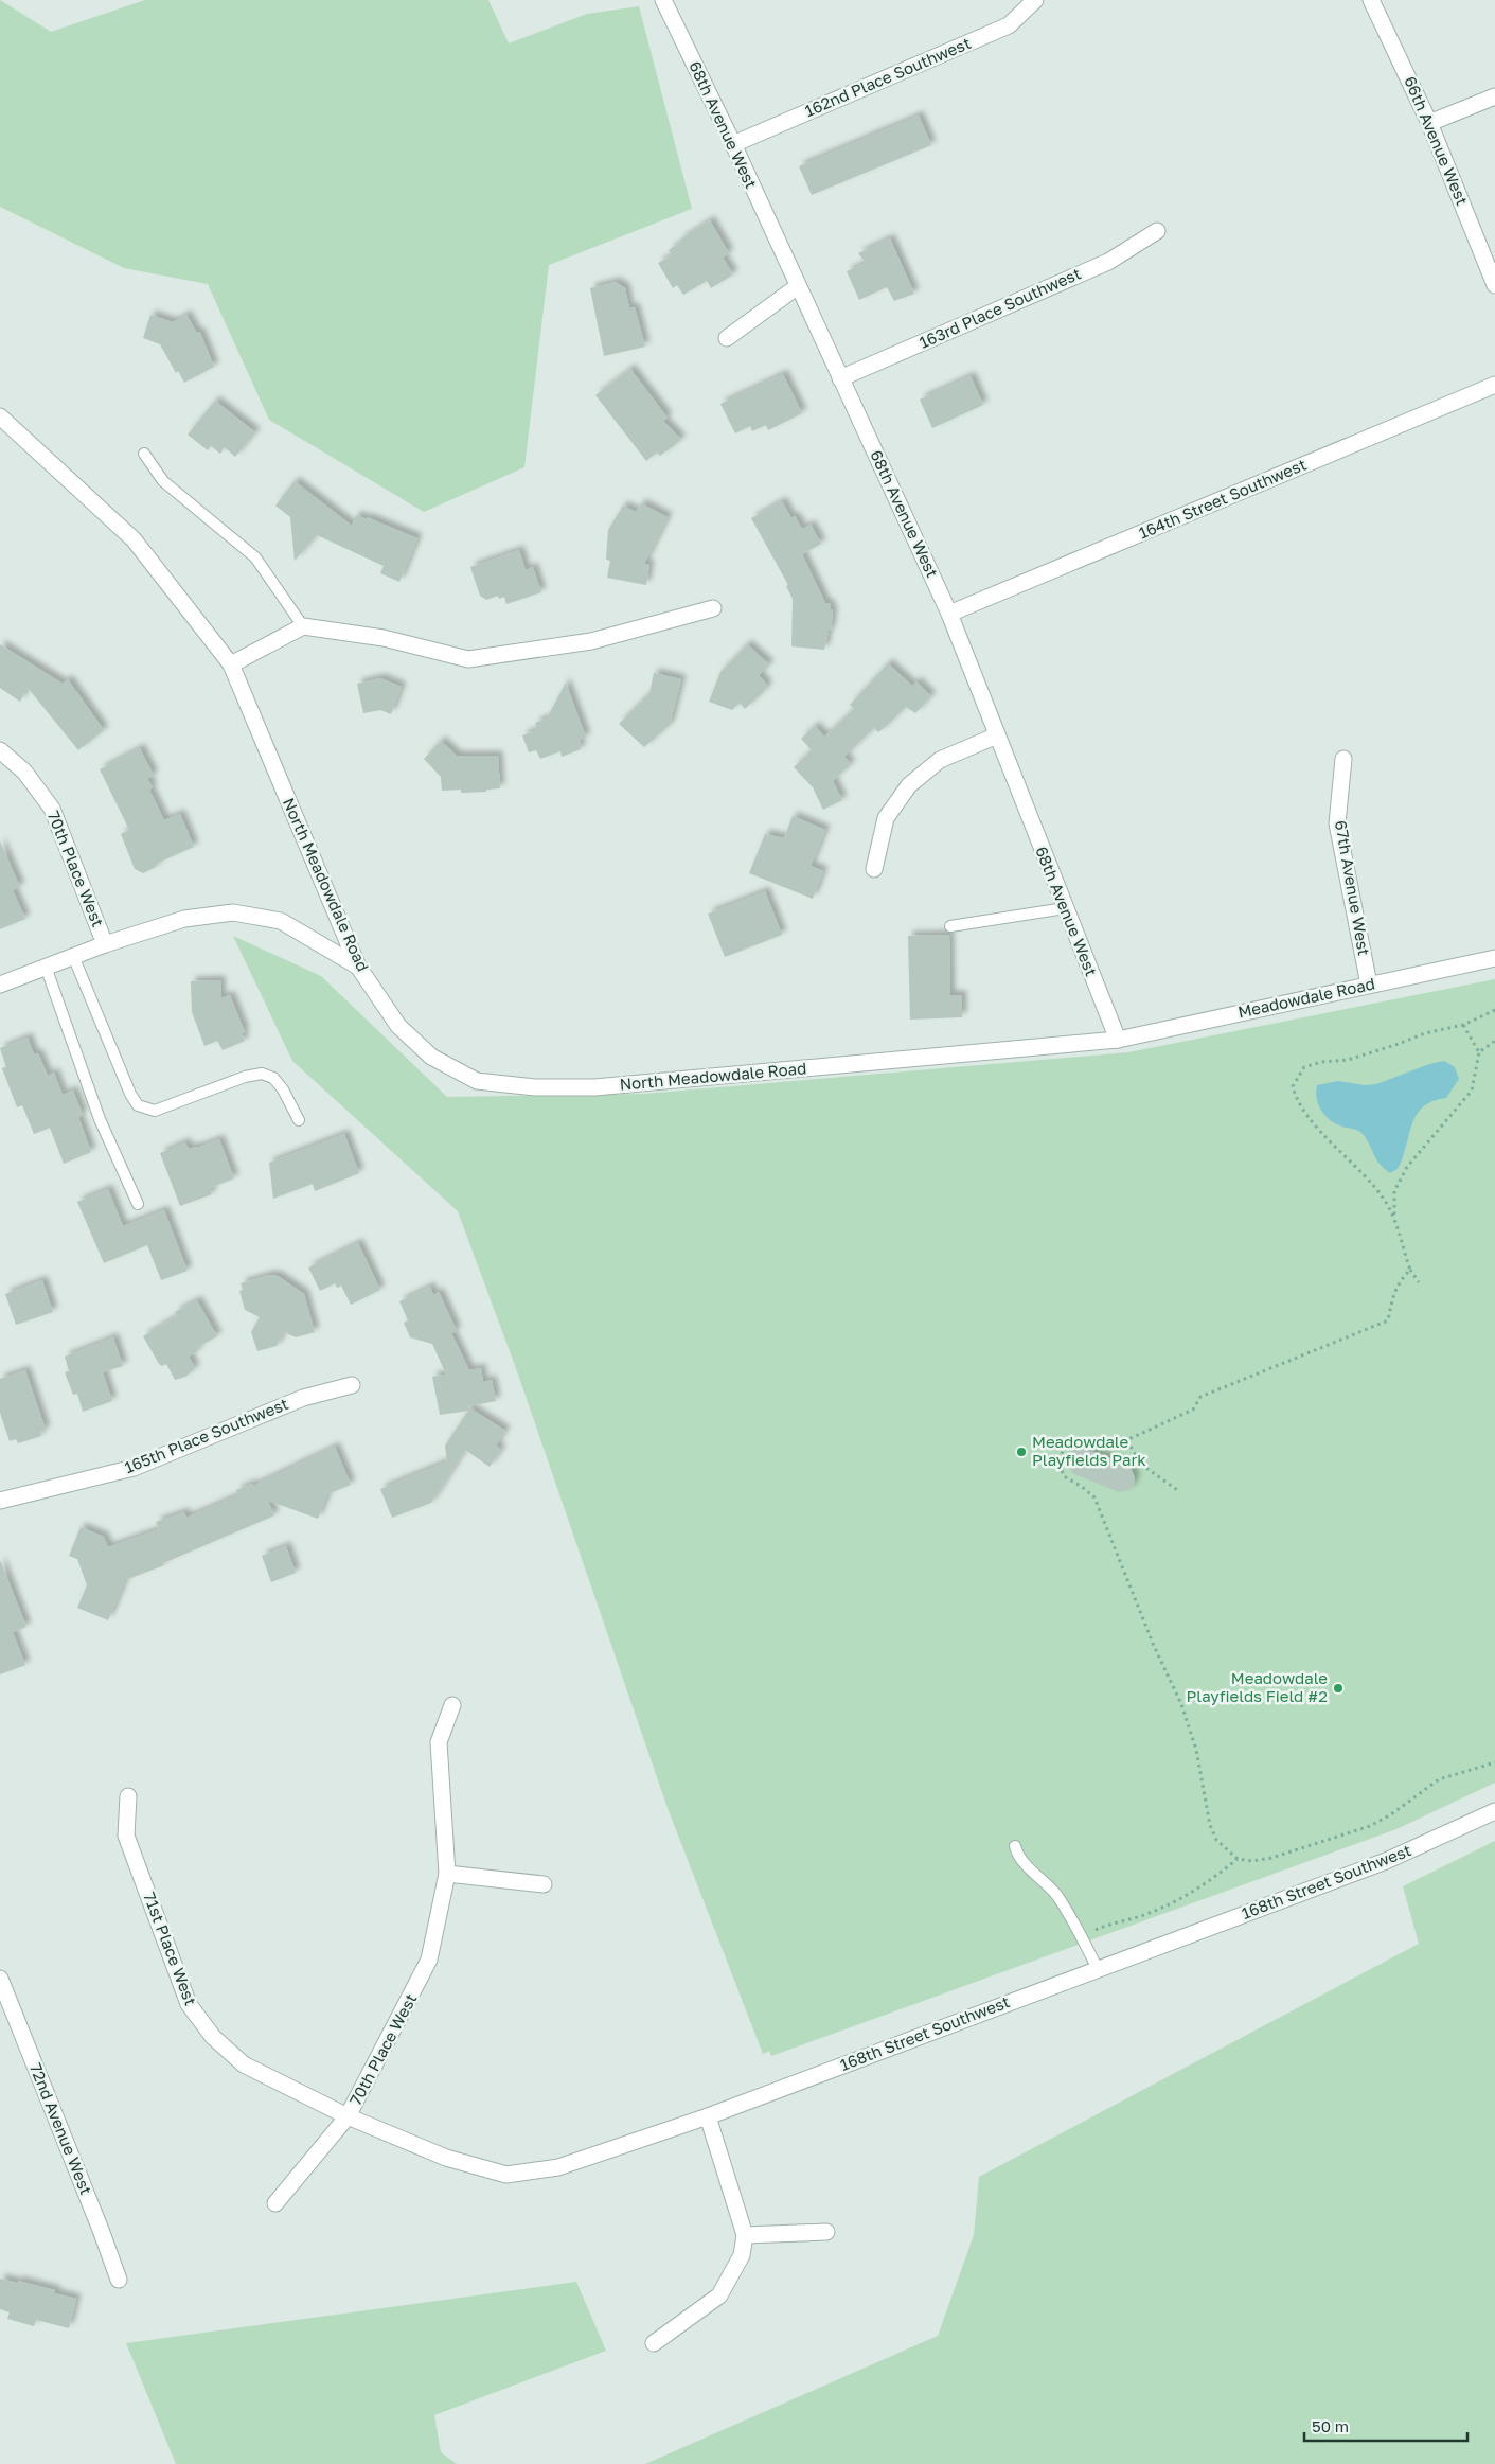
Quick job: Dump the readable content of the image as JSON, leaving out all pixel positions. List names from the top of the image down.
{
  "streets": {
    "street": [
      "162nd Place Southwest",
      "68th Avenue West",
      "66th Avenue West",
      "163rd Place Southwest",
      "164th Street Southwest",
      "70th Place West",
      "North Meadowdale Road",
      "67th Avenue West",
      "Meadowdale Road",
      "165th Place Southwest",
      "168th Street Southwest",
      "71st Place West",
      "72nd Avenue West"
    ]
  },
  "crossings": [
    ["162nd Place Southwest", "68th Avenue West"],
    ["68th Avenue West", "163rd Place Southwest"],
    ["68th Avenue West", "164th Street Southwest"],
    ["68th Avenue West", "North Meadowdale Road"],
    ["68th Avenue West", "Meadowdale Road"],
    ["70th Place West", "168th Street Southwest"],
    ["70th Place West", "71st Place West"],
    ["North Meadowdale Road", "Meadowdale Road"],
    ["67th Avenue West", "Meadowdale Road"],
    ["168th Street Southwest", "71st Place West"]
  ],
  "places": ["Meadowdale Playfields Park", "Meadowdale Playfields Field #2"],
  "scale_bar": "50 m"
}
